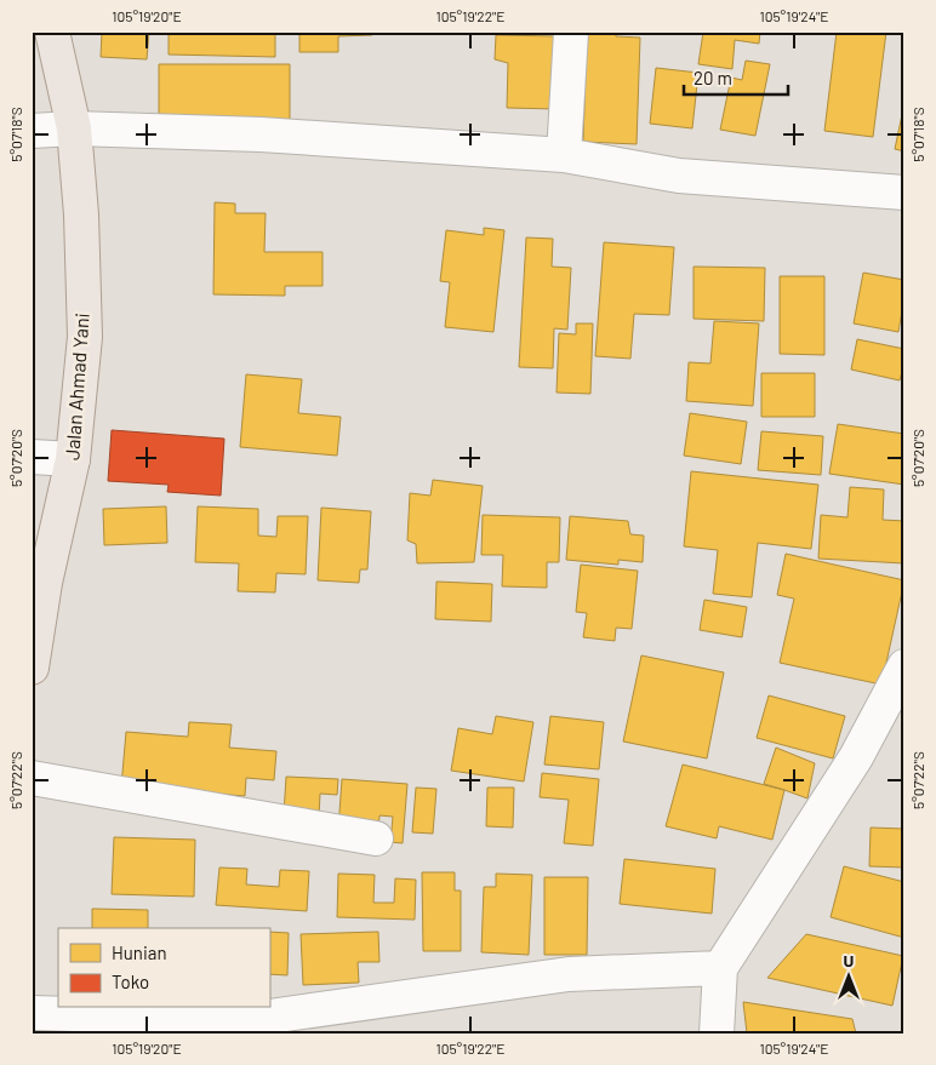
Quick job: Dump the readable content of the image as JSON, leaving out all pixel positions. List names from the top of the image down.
{
  "streets": {
    "main road": ["Jalan Ahmad Yani"]
  },
  "legend": ["Hunian", "Toko"],
  "scale_bar": "20 m",
  "north": "top",
  "coordinates": [
    "105°19'20\"E",
    "105°19'22\"E",
    "105°19'24\"E",
    "5°07'18\"S",
    "5°07'20\"S",
    "5°07'22\"S"
  ]
}
